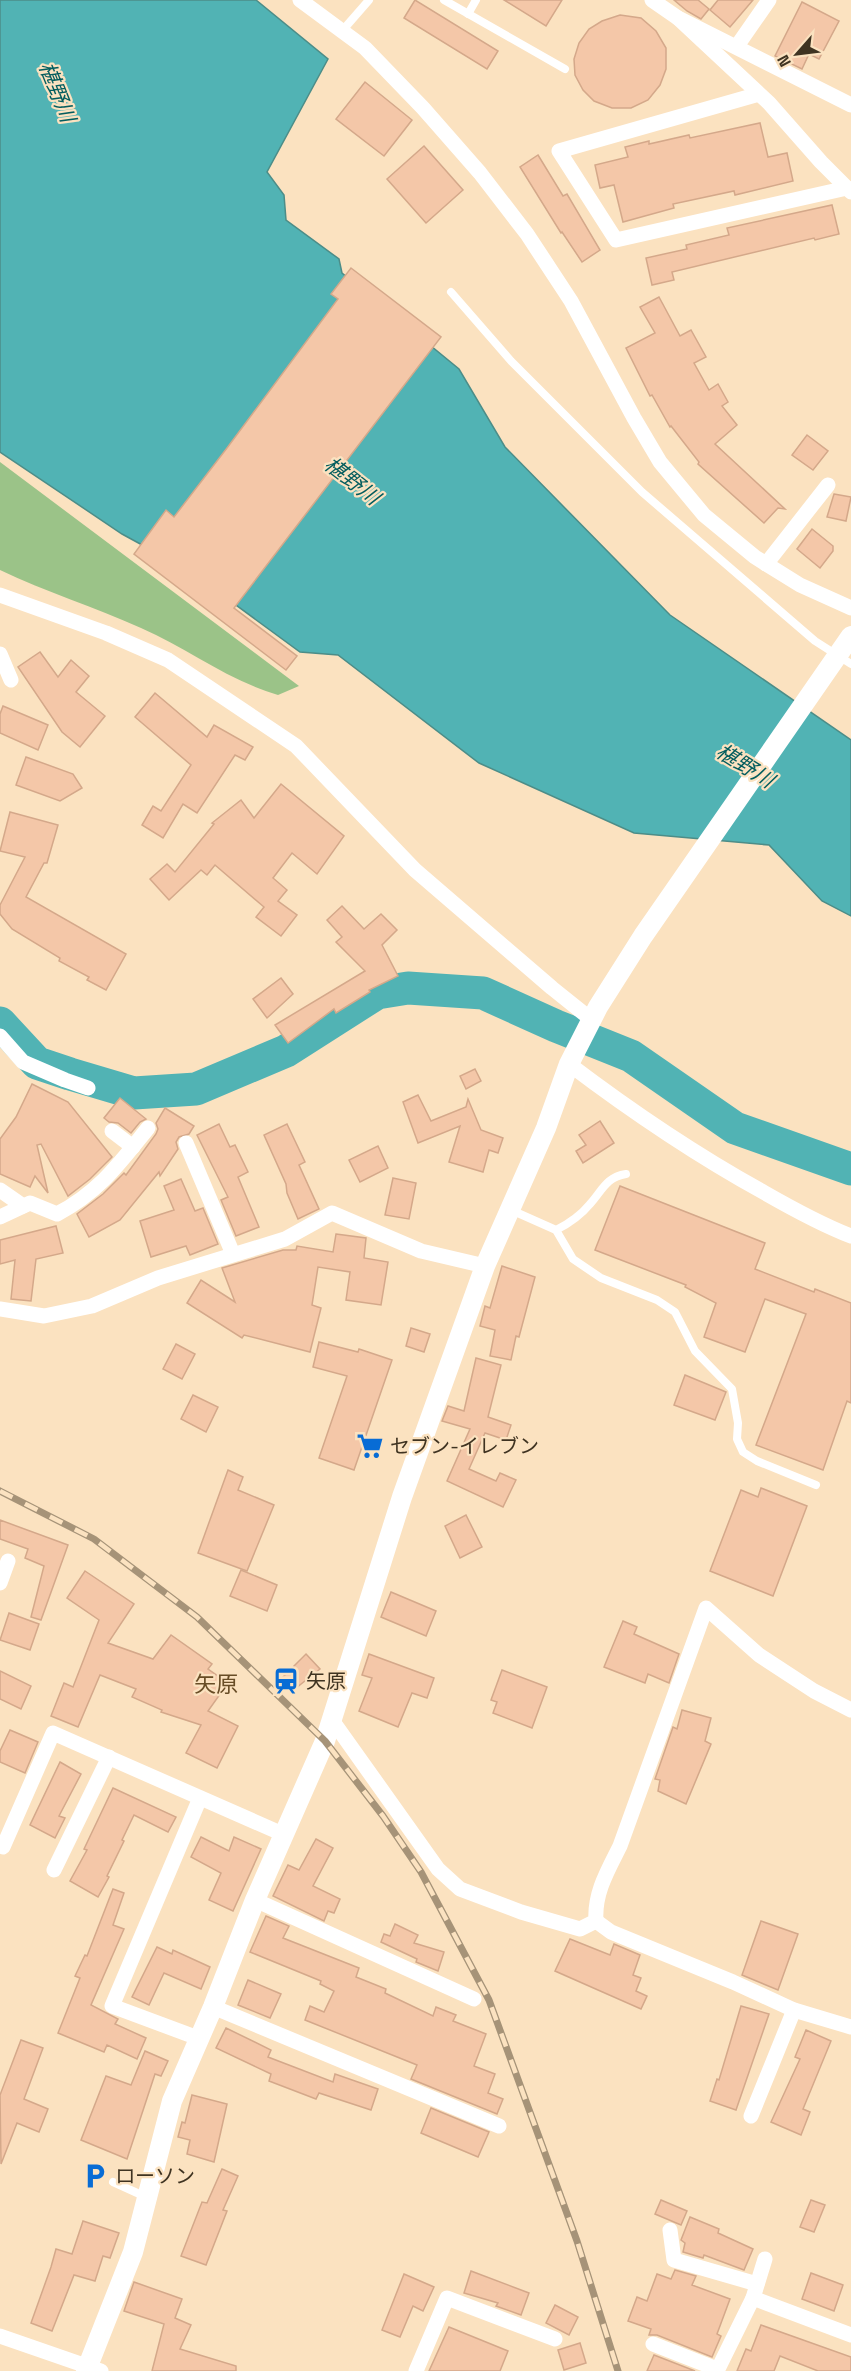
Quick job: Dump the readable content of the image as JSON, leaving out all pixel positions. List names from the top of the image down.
{
  "districts": ["矢原"],
  "water": ["椹野川"],
  "places": {
    "supermarket": ["セブン-イレブン"],
    "station": ["矢原"],
    "parking": ["ローソン"]
  },
  "north": "bottom left"
}
